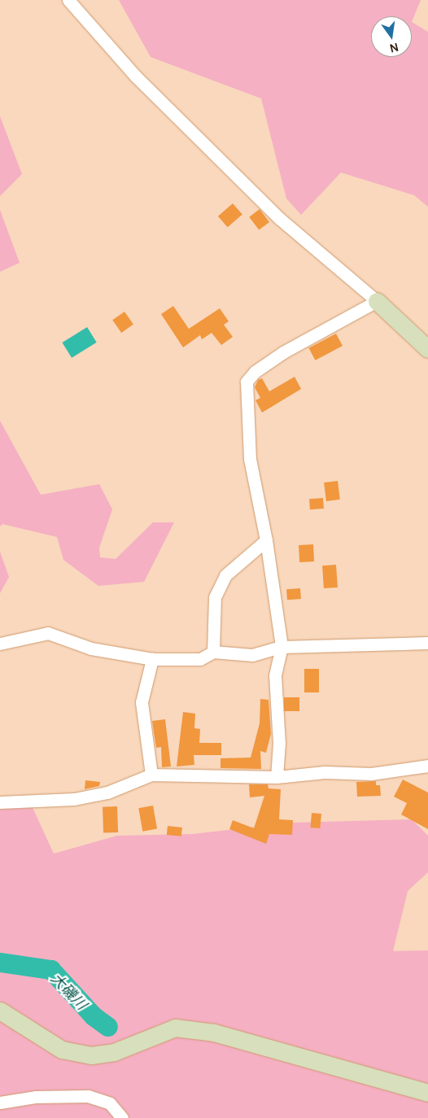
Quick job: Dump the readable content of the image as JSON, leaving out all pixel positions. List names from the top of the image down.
{
  "water": ["大磯川"],
  "north": "bottom"
}
